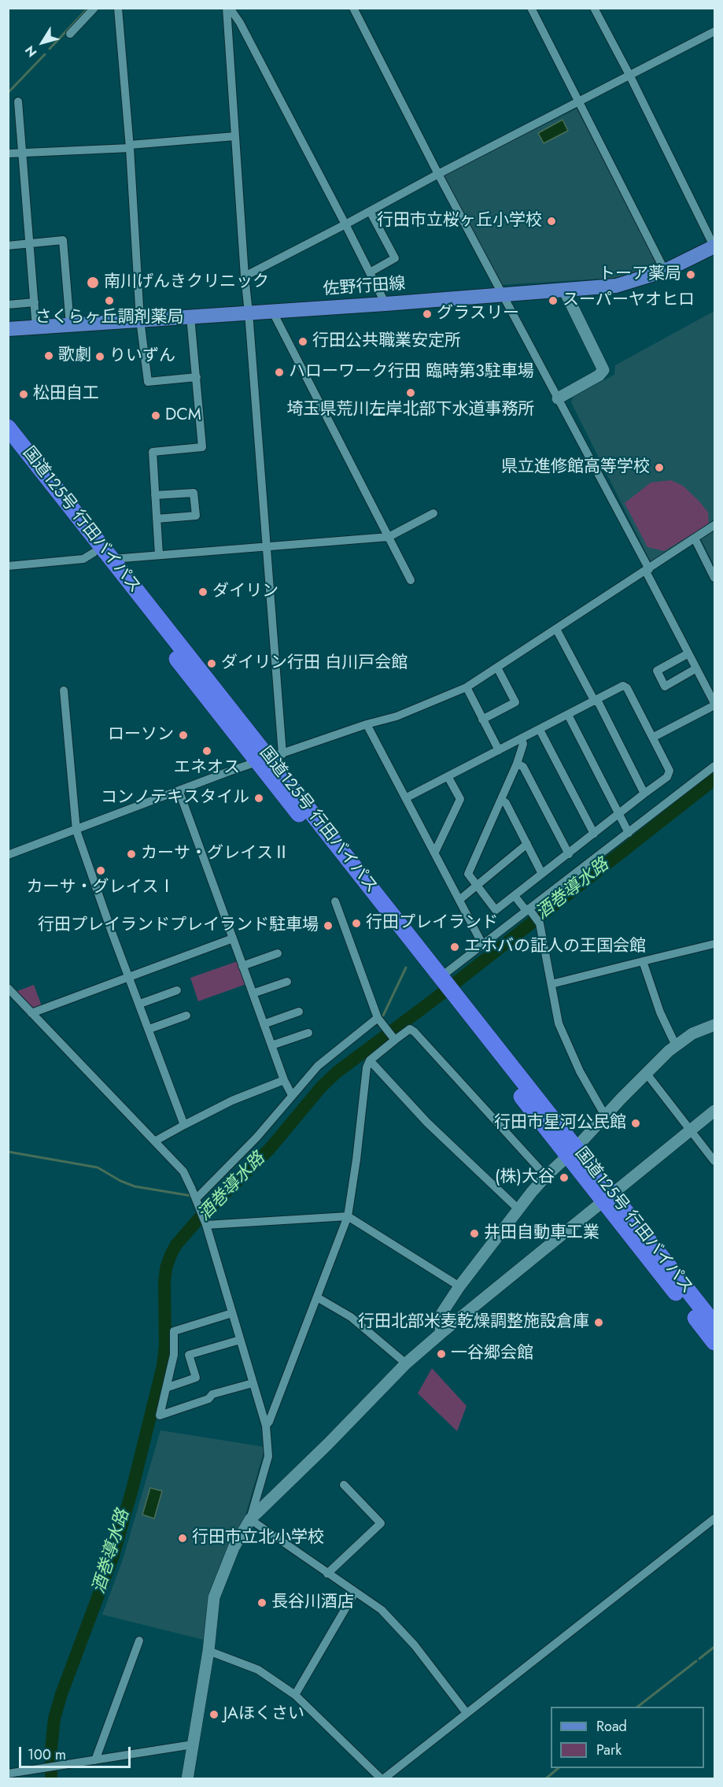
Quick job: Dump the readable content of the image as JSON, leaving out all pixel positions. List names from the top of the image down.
{
  "streets": {
    "highway": ["国道125号 行田バイパス"],
    "main road": ["佐野行田線"]
  },
  "water": ["酒巻導水路"],
  "places": [
    "行田市立桜ヶ丘小学校",
    "トーア薬局",
    "南川げんきクリニック",
    "さくらヶ丘調剤薬局",
    "スーパーヤオヒロ",
    "グラスリー",
    "行田公共職業安定所",
    "歌劇",
    "りいずん",
    "ハローワーク行田 臨時第3駐車場",
    "埼玉県荒川左岸北部下水道事務所",
    "松田自工",
    "DCM",
    "県立進修館高等学校",
    "ダイリン",
    "ダイリン行田 白川戸会館",
    "ローソン",
    "エネオス",
    "コンノテキスタイル",
    "カーサ・グレイスⅡ",
    "カーサ・グレイスⅠ",
    "行田プレイランド",
    "行田プレイランドプレイランド駐車場",
    "エホバの証人の王国会館",
    "行田市星河公民館",
    "(株)大谷",
    "井田自動車工業",
    "行田北部米麦乾燥調整施設倉庫",
    "一谷郷会館",
    "行田市立北小学校",
    "長谷川酒店",
    "JAほくさい"
  ],
  "legend": ["Road", "Park"],
  "scale_bar": "100 m",
  "north": "bottom left"
}
